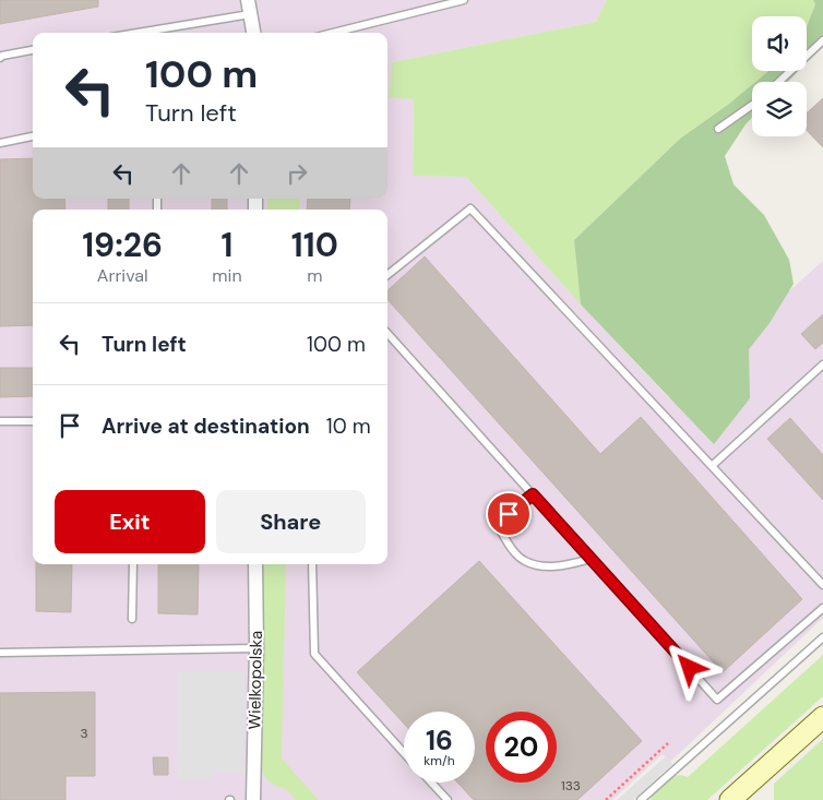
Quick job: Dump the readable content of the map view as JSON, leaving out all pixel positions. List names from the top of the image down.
{
  "streets": {
    "street": ["Wielkopolska"]
  },
  "house_numbers": ["3", "133"],
  "page": {
    "turn": ["100 m", "Turn left"],
    "eta": [
      "19:26",
      "Arrival",
      "1",
      "min",
      "110",
      "m"
    ],
    "list": [
      {
        "name": "Turn left",
        "value": "100 m"
      },
      {
        "name": "Arrive at destination",
        "value": "10 m"
      }
    ],
    "buttons": ["Exit", "Share"],
    "speed": "16 km/h",
    "limit": "20"
  }
}
